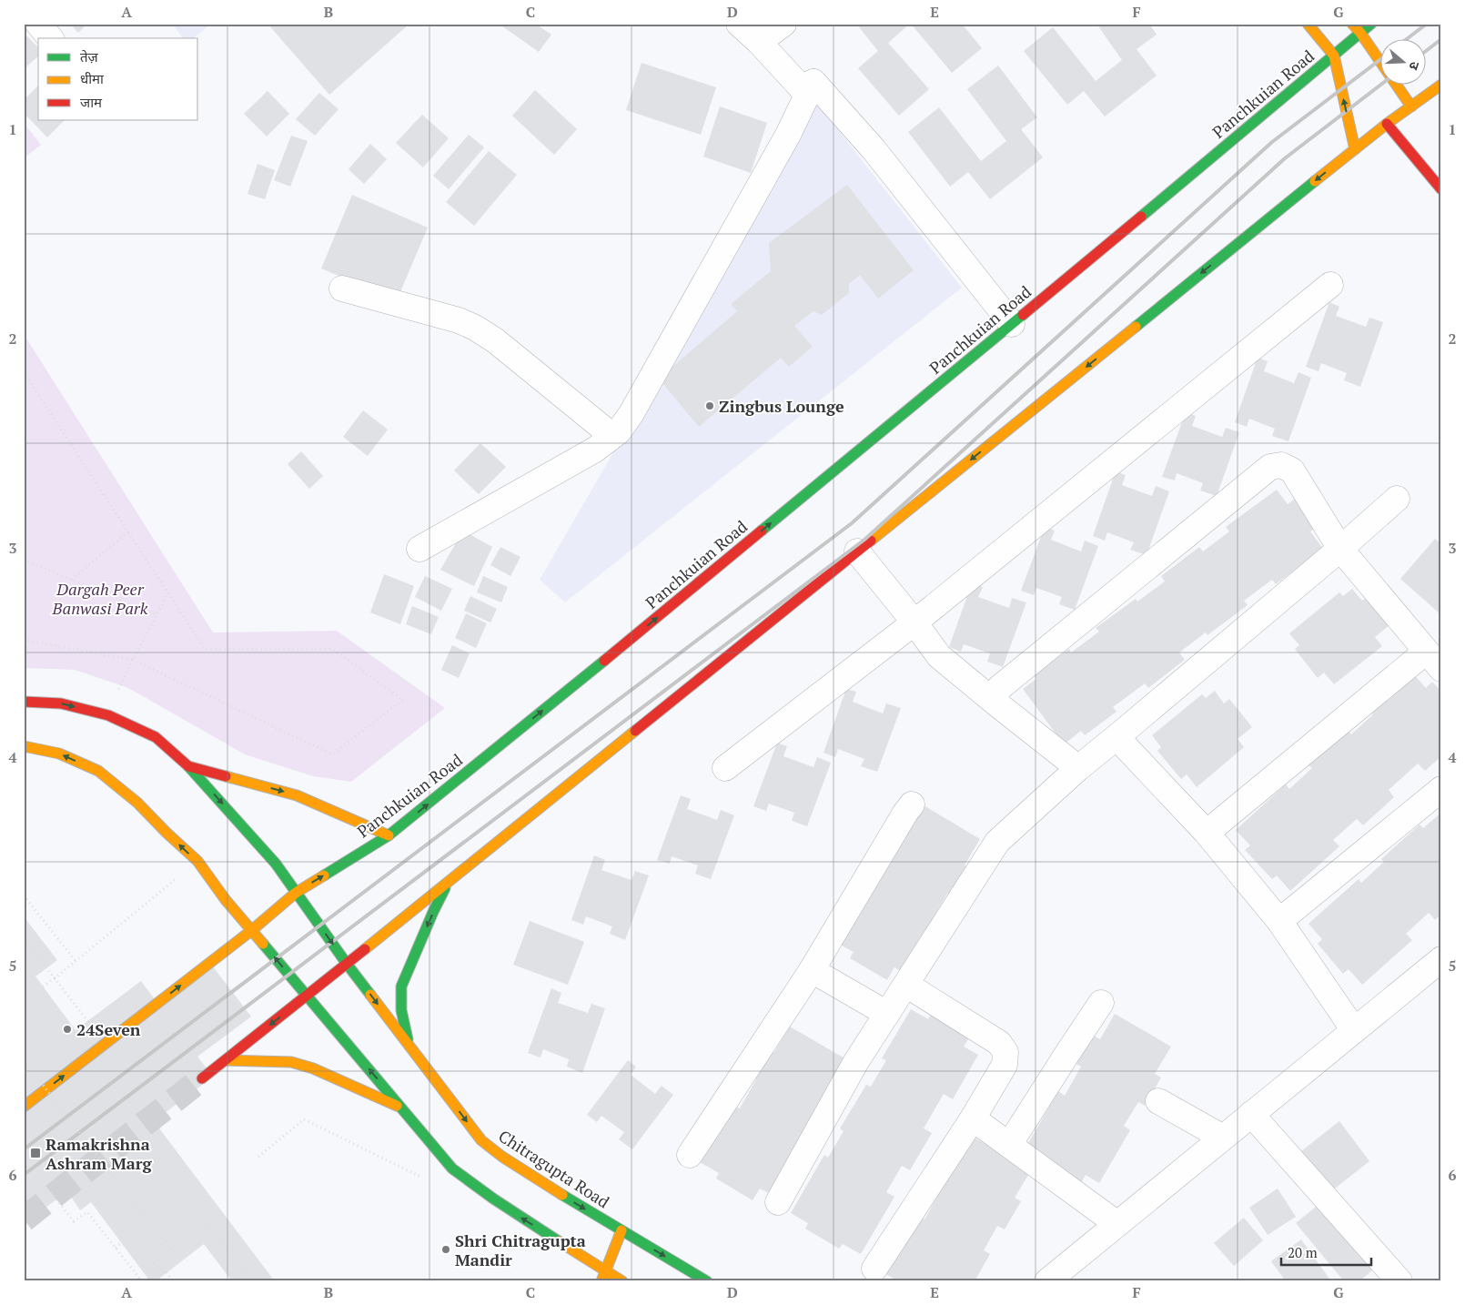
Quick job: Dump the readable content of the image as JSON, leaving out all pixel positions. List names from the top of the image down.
{
  "streets": {
    "main road": ["Panchkuian Road", "Chitragupta Road"]
  },
  "crossings": [
    ["Panchkuian Road", "Chitragupta Road"]
  ],
  "parks": ["Dargah Peer Banwasi Park"],
  "places": {
    "other": ["Zingbus Lounge", "24Seven", "Shri Chitragupta Mandir"],
    "transit": ["Ramakrishna Ashram Marg"]
  },
  "legend": ["तेज़", "धीमा", "जाम"],
  "scale_bar": "20 m",
  "north": "right",
  "grid": {
    "columns": [
      "A",
      "B",
      "C",
      "D",
      "E",
      "F",
      "G"
    ],
    "rows": [
      "1",
      "2",
      "3",
      "4",
      "5",
      "6"
    ]
  }
}
